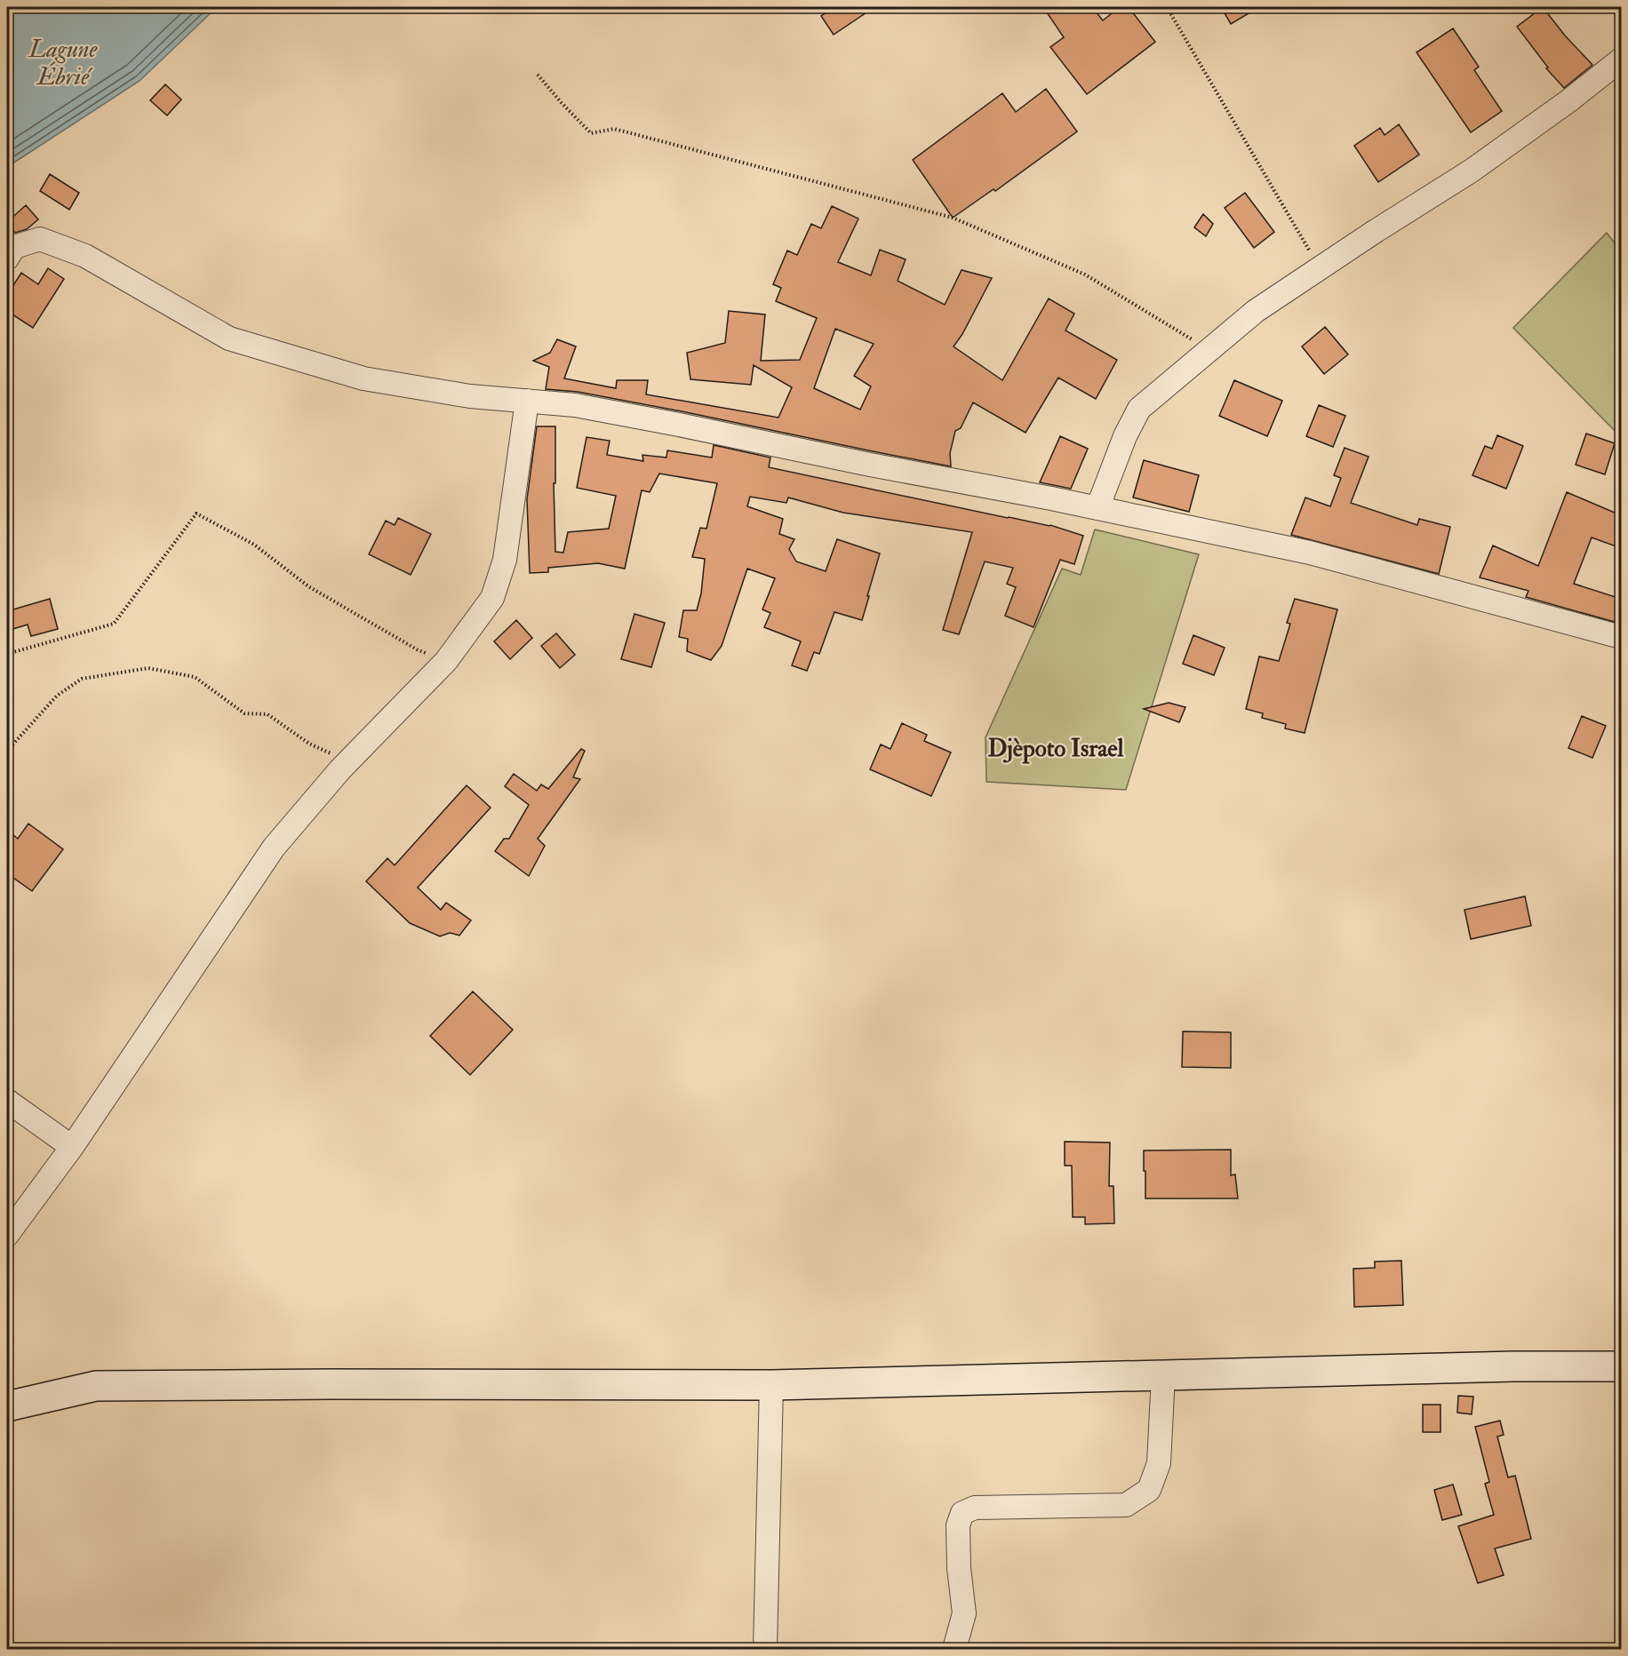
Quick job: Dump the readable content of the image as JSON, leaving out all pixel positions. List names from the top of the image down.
{
  "districts": ["Djèpoto Israel"],
  "water": ["Lagune Ébrié"]
}
